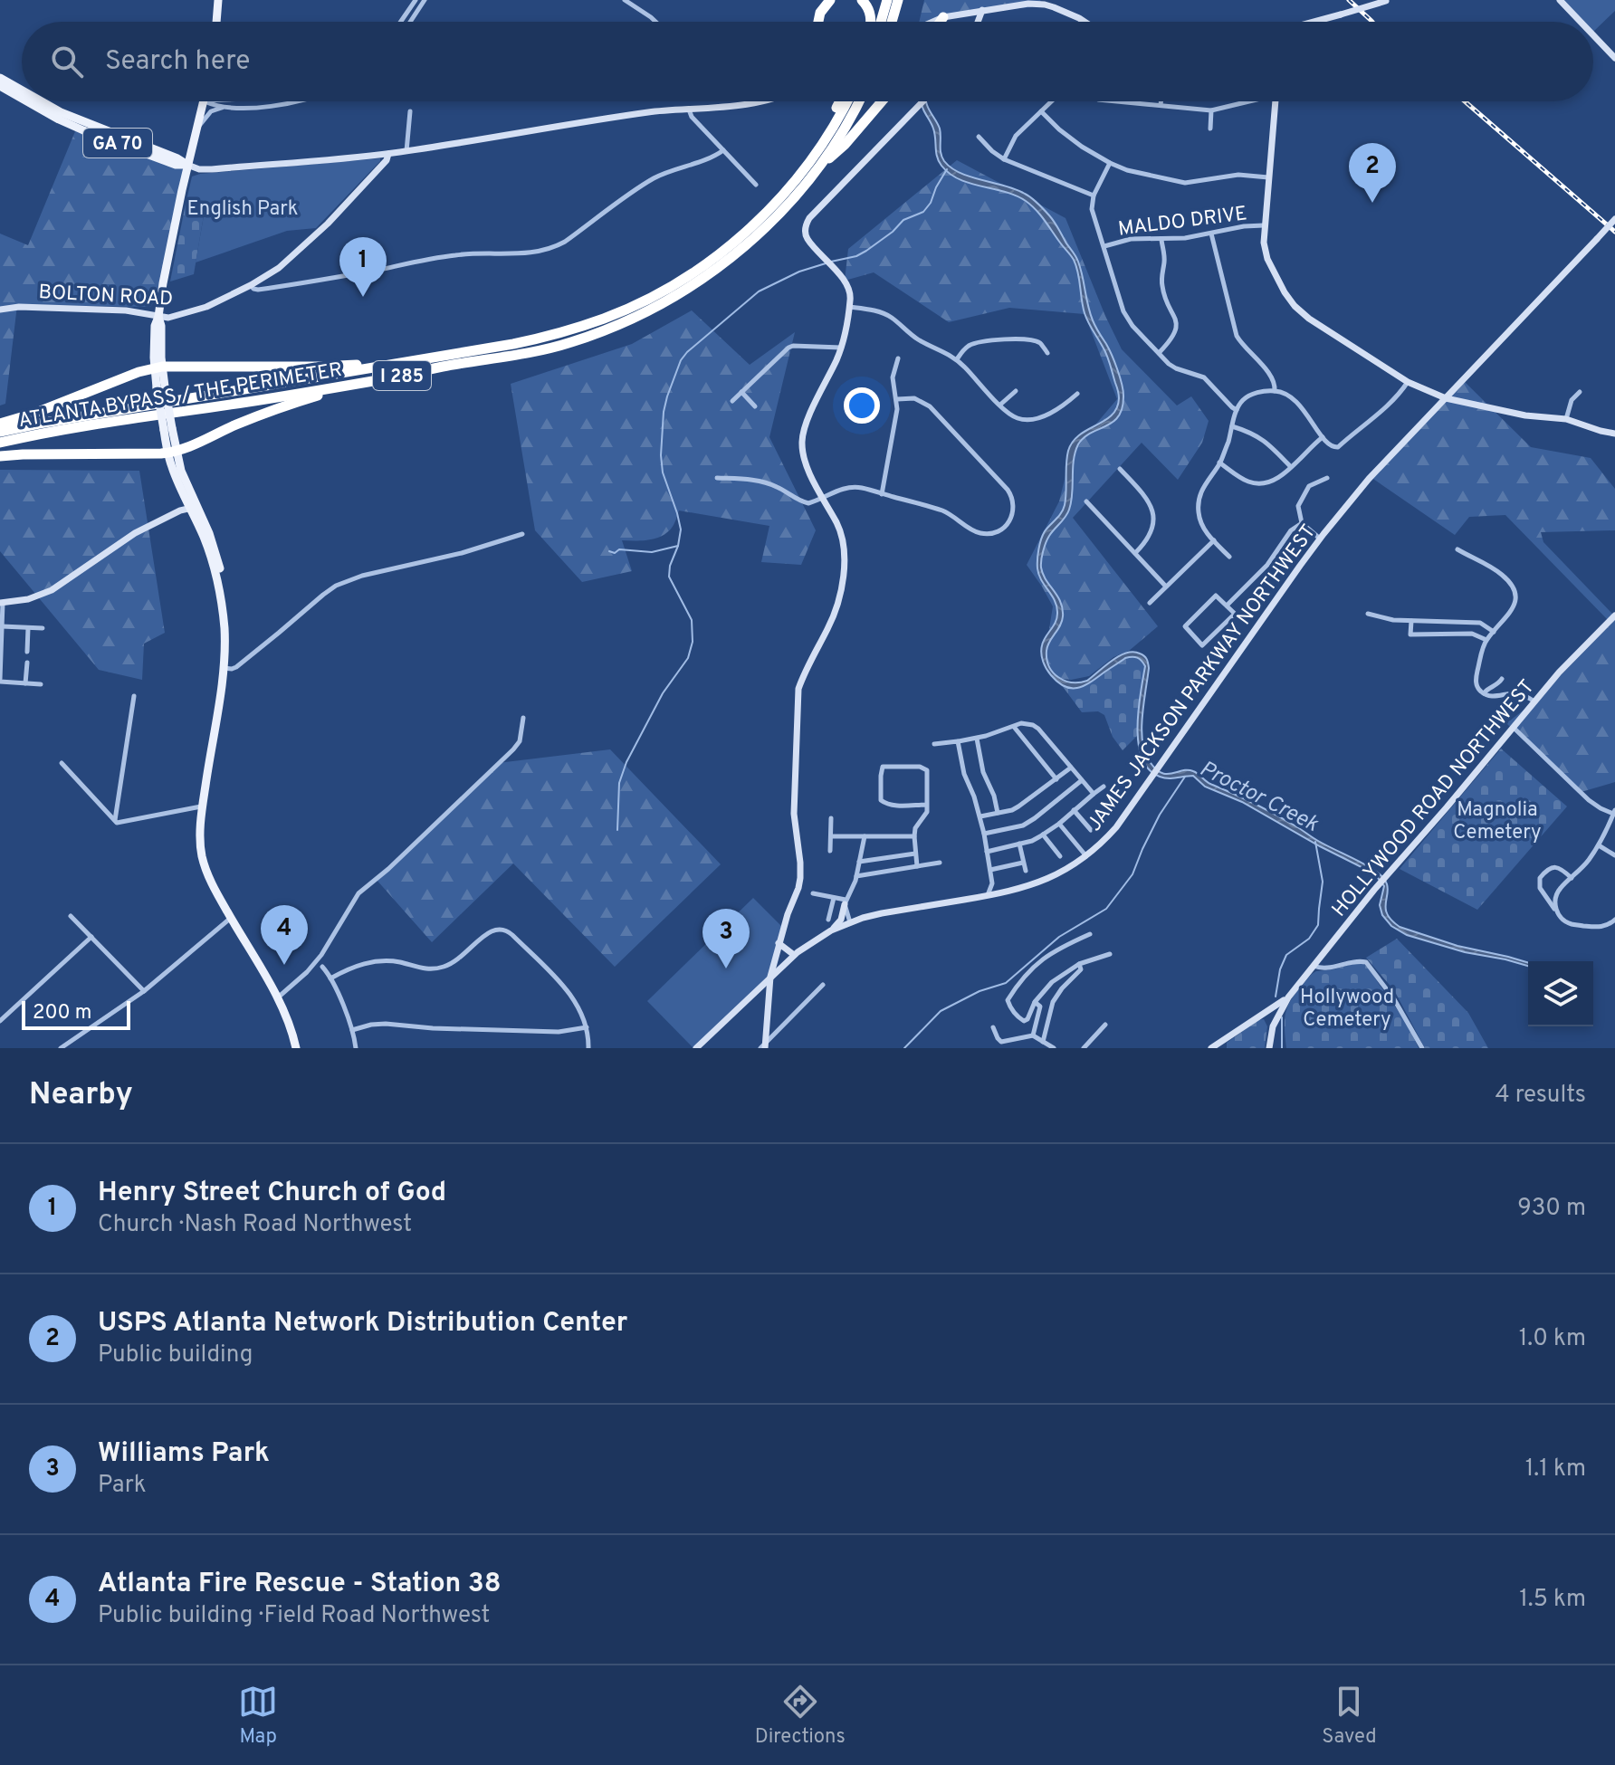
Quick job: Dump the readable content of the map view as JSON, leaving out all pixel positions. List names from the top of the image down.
{
  "streets": {
    "highway": ["I 285", "ATLANTA BYPASS / THE PERIMETER"],
    "main road": ["GA 70"],
    "street": [
      "MALDO DRIVE",
      "BOLTON ROAD",
      "JAMES JACKSON PARKWAY NORTHWEST",
      "HOLLYWOOD ROAD NORTHWEST"
    ]
  },
  "water": ["Proctor Creek"],
  "parks": ["English Park", "Magnolia Cemetery", "Hollywood Cemetery"],
  "scale_bar": "200 m",
  "page": {
    "search": "Search here",
    "pins": [
      "2",
      "1",
      "4",
      "3"
    ],
    "scale": "200 m",
    "heading": ["Nearby", "4 results"],
    "list": [
      {
        "mark": "1",
        "name": "Henry Street Church of God",
        "note": "Church · Nash Road Northwest",
        "value": "930 m"
      },
      {
        "mark": "2",
        "name": "USPS Atlanta Network Distribution Center",
        "note": "Public building",
        "value": "1.0 km"
      },
      {
        "mark": "3",
        "name": "Williams Park",
        "note": "Park",
        "value": "1.1 km"
      },
      {
        "mark": "4",
        "name": "Atlanta Fire Rescue - Station 38",
        "note": "Public building · Field Road Northwest",
        "value": "1.5 km"
      }
    ],
    "nav": ["Map", "Directions", "Saved"]
  }
}
